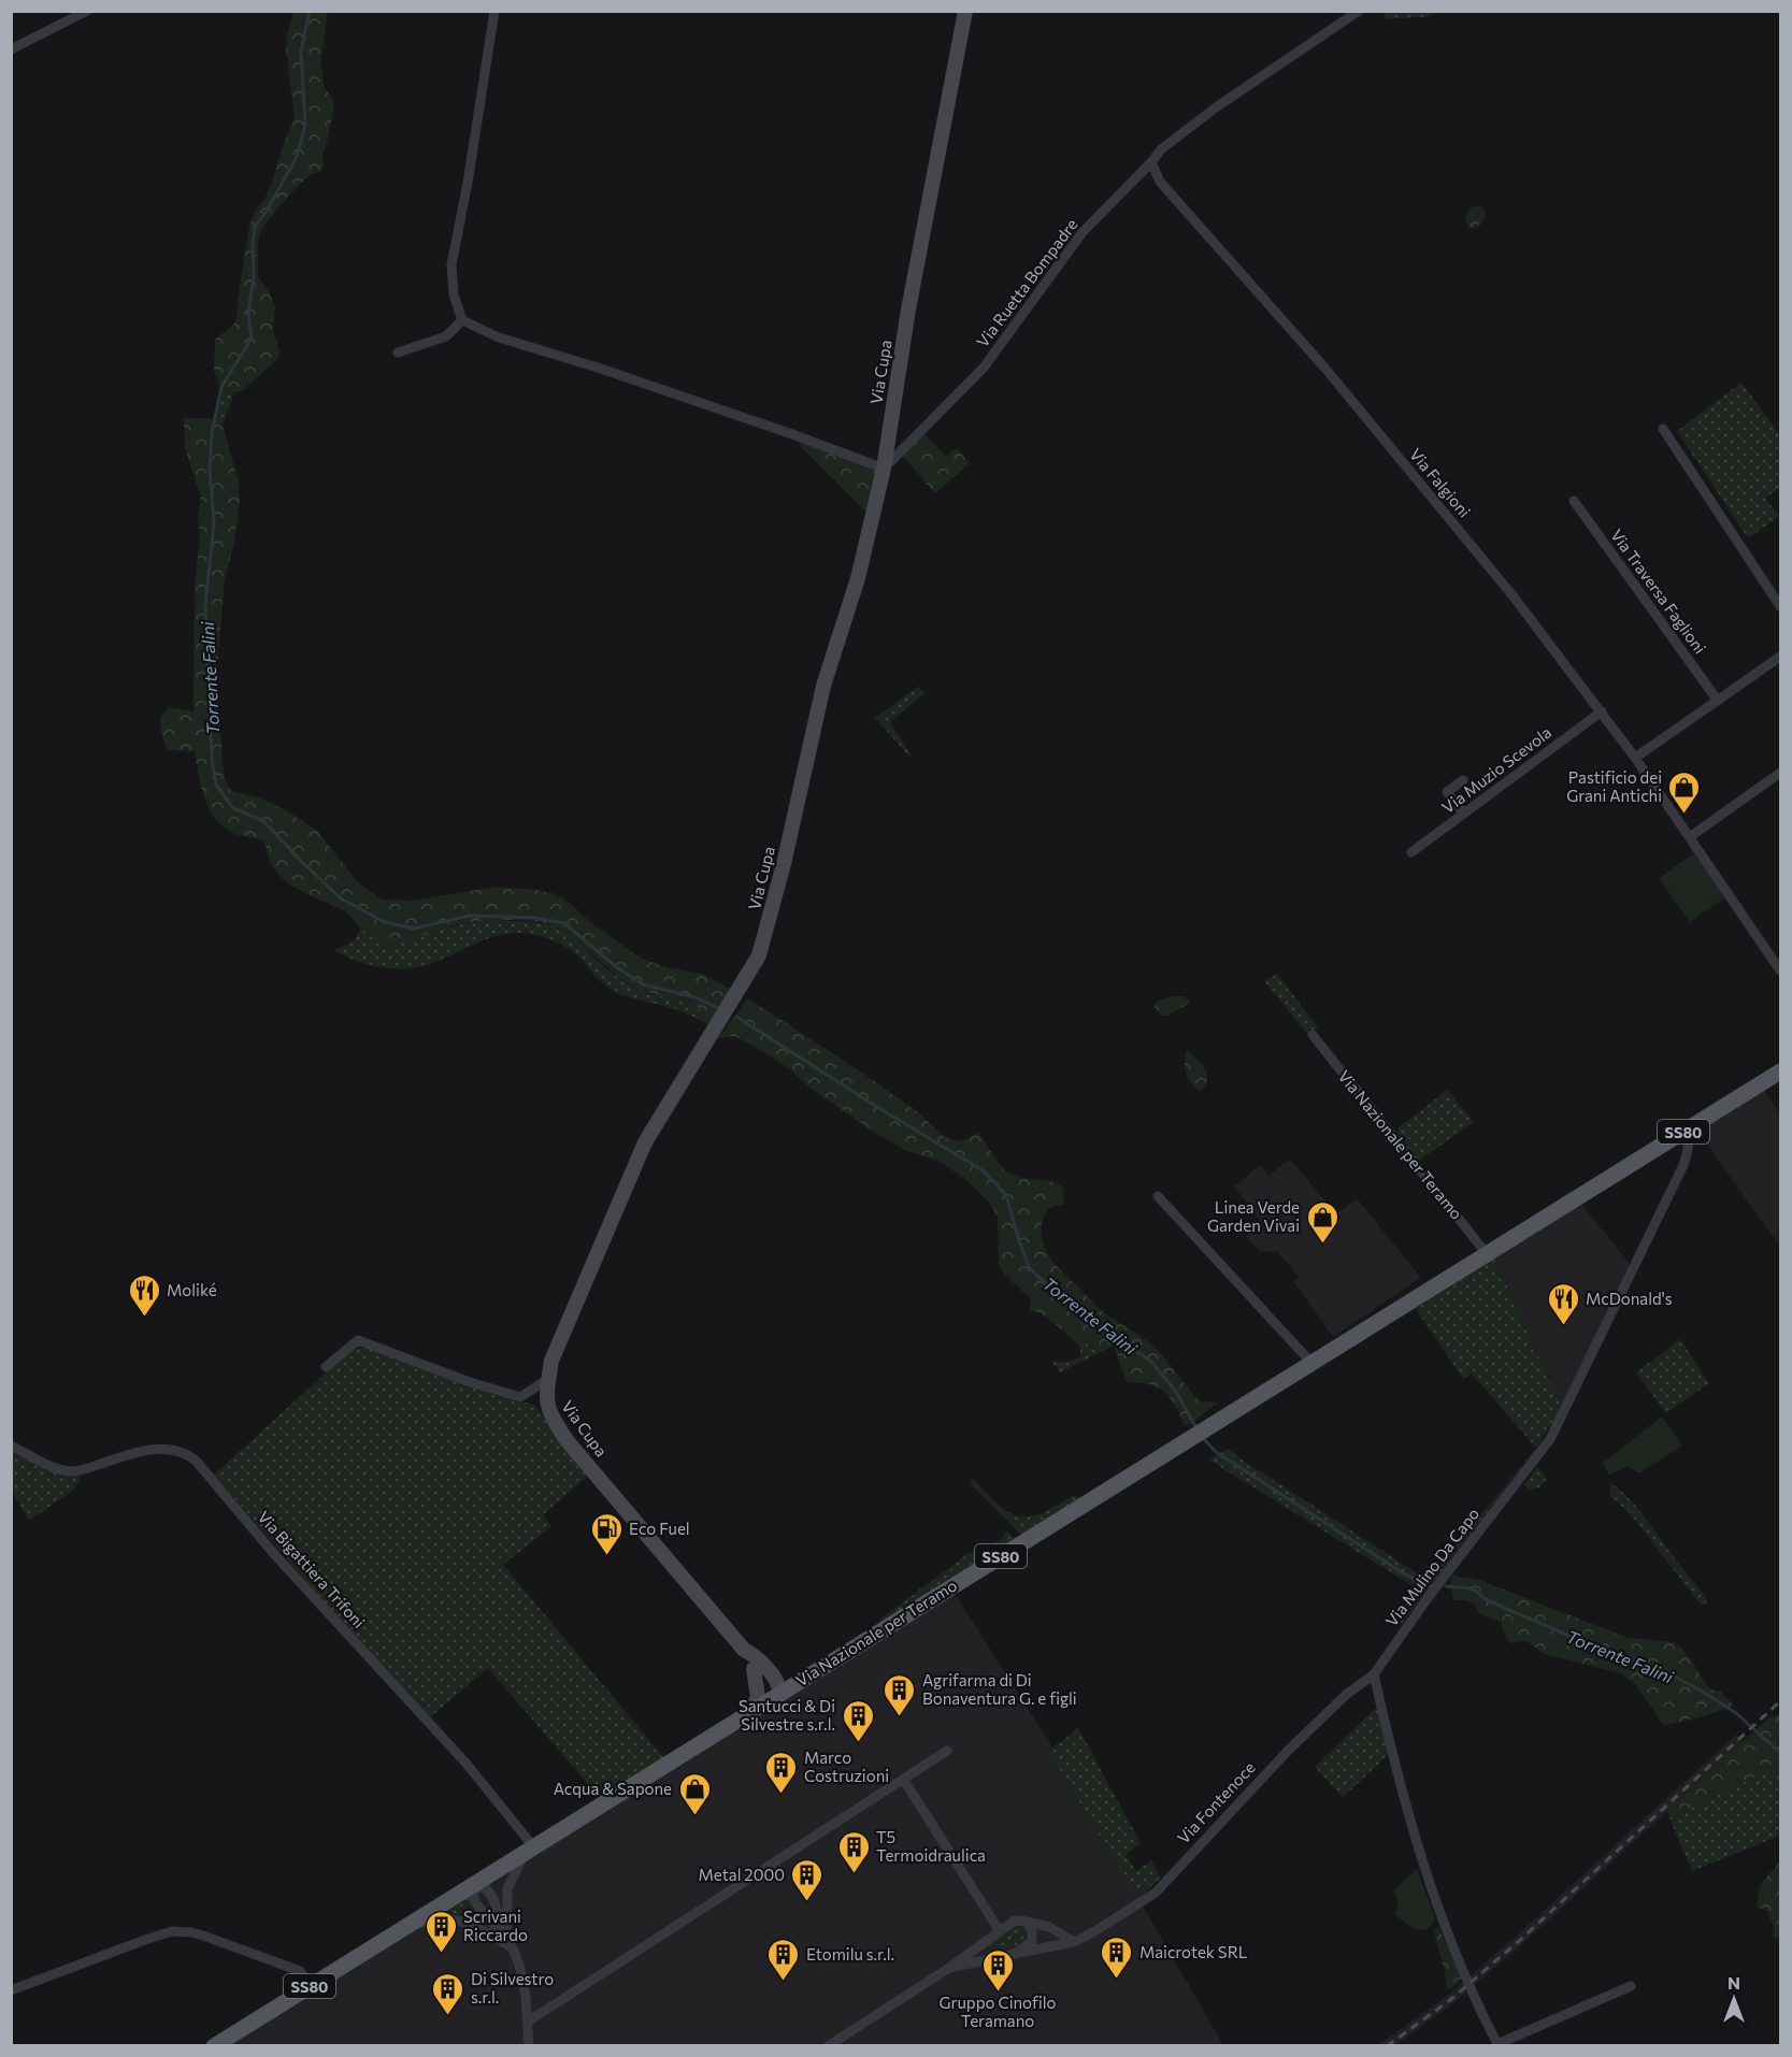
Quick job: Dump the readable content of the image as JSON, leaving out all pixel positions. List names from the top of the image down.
{
  "streets": {
    "main road": ["SS80", "Via Nazionale per Teramo"],
    "street": [
      "Via Ruetta Bompadre",
      "Via Cupa",
      "Via Falgioni",
      "Via Traversa Faglioni",
      "Via Muzio Scevola",
      "Via Mulino Da Capo",
      "Via Bigattiera Trifoni",
      "Via Fontenoce"
    ]
  },
  "crossings": [
    ["Via Ruetta Bompadre", "Via Cupa"],
    ["Via Ruetta Bompadre", "Via Falgioni"],
    ["Via Cupa", "Via Nazionale per Teramo"],
    ["Via Falgioni", "Via Muzio Scevola"],
    ["Via Nazionale per Teramo", "Via Mulino Da Capo"],
    ["Via Nazionale per Teramo", "Via Bigattiera Trifoni"],
    ["Via Mulino Da Capo", "Via Fontenoce"]
  ],
  "water": ["Torrente Falini"],
  "places": {
    "shop": ["Pastificio dei Grani Antichi", "Linea Verde Garden Vivai", "Acqua & Sapone"],
    "restaurant": ["Moliké", "McDonald's"],
    "fuel station": ["Eco Fuel"],
    "building": [
      "Agrifarma di Di Bonaventura G. e figli",
      "Santucci & Di Silvestre s.r.l.",
      "Marco Costruzioni",
      "T5 Termoidraulica",
      "Metal 2000",
      "Scrivani Riccardo",
      "Maicrotek SRL",
      "Etomilu s.r.l.",
      "Gruppo Cinofilo Teramano",
      "Di Silvestro s.r.l."
    ]
  },
  "north": "top"
}
